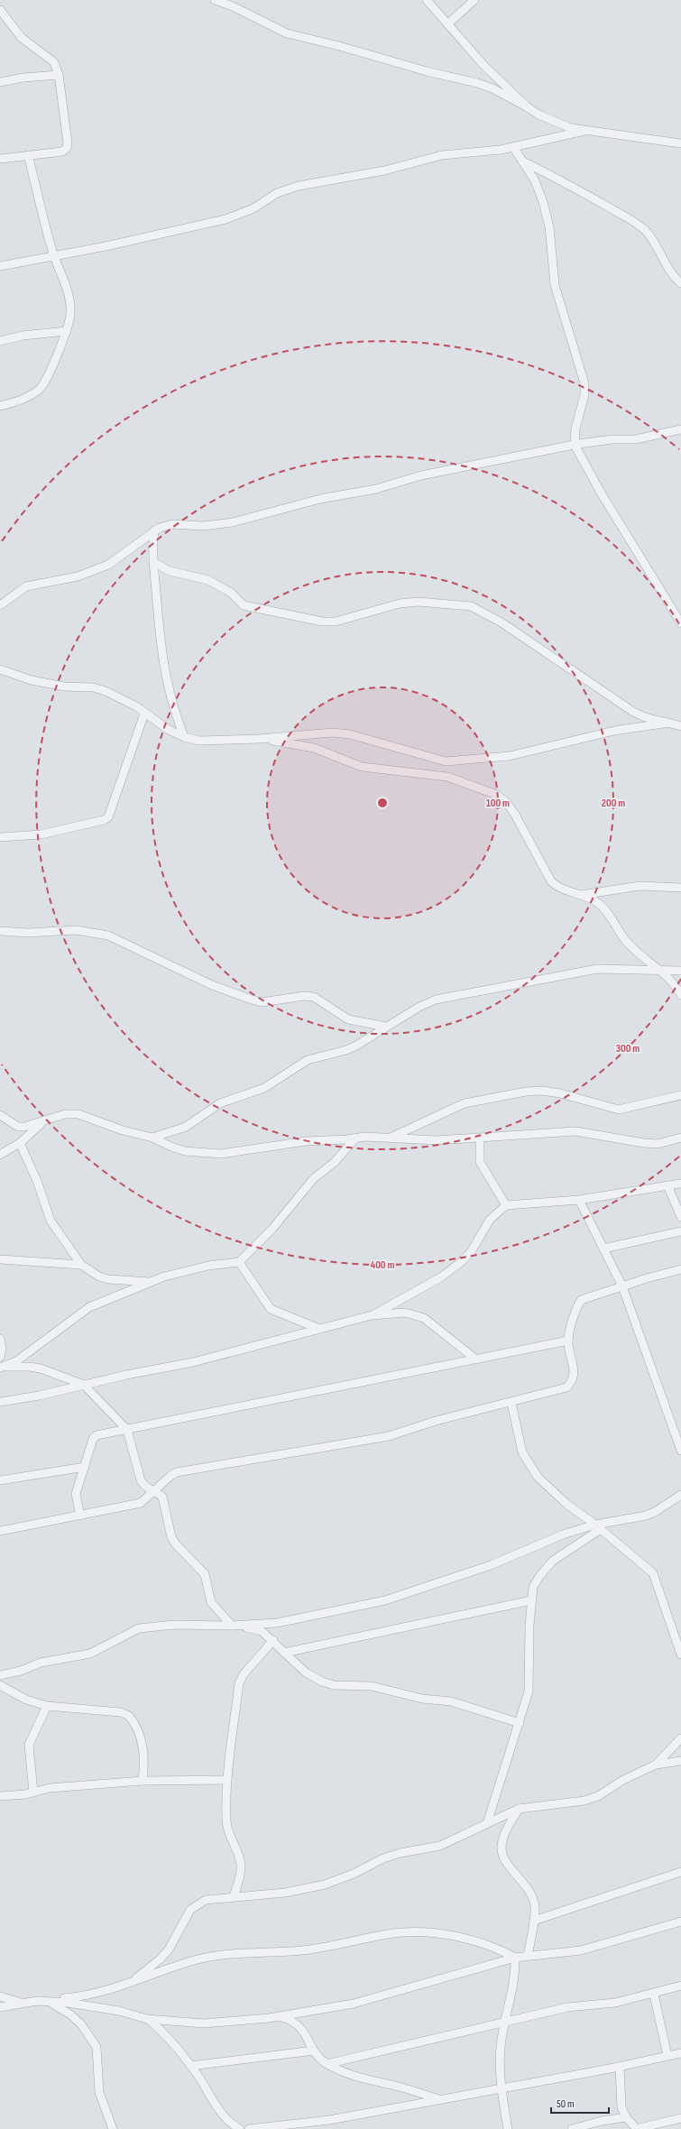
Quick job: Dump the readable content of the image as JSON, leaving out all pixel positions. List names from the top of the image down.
{
  "scale_bar": "50 m",
  "rings": [
    "100 m",
    "200 m",
    "300 m",
    "400 m"
  ]
}
